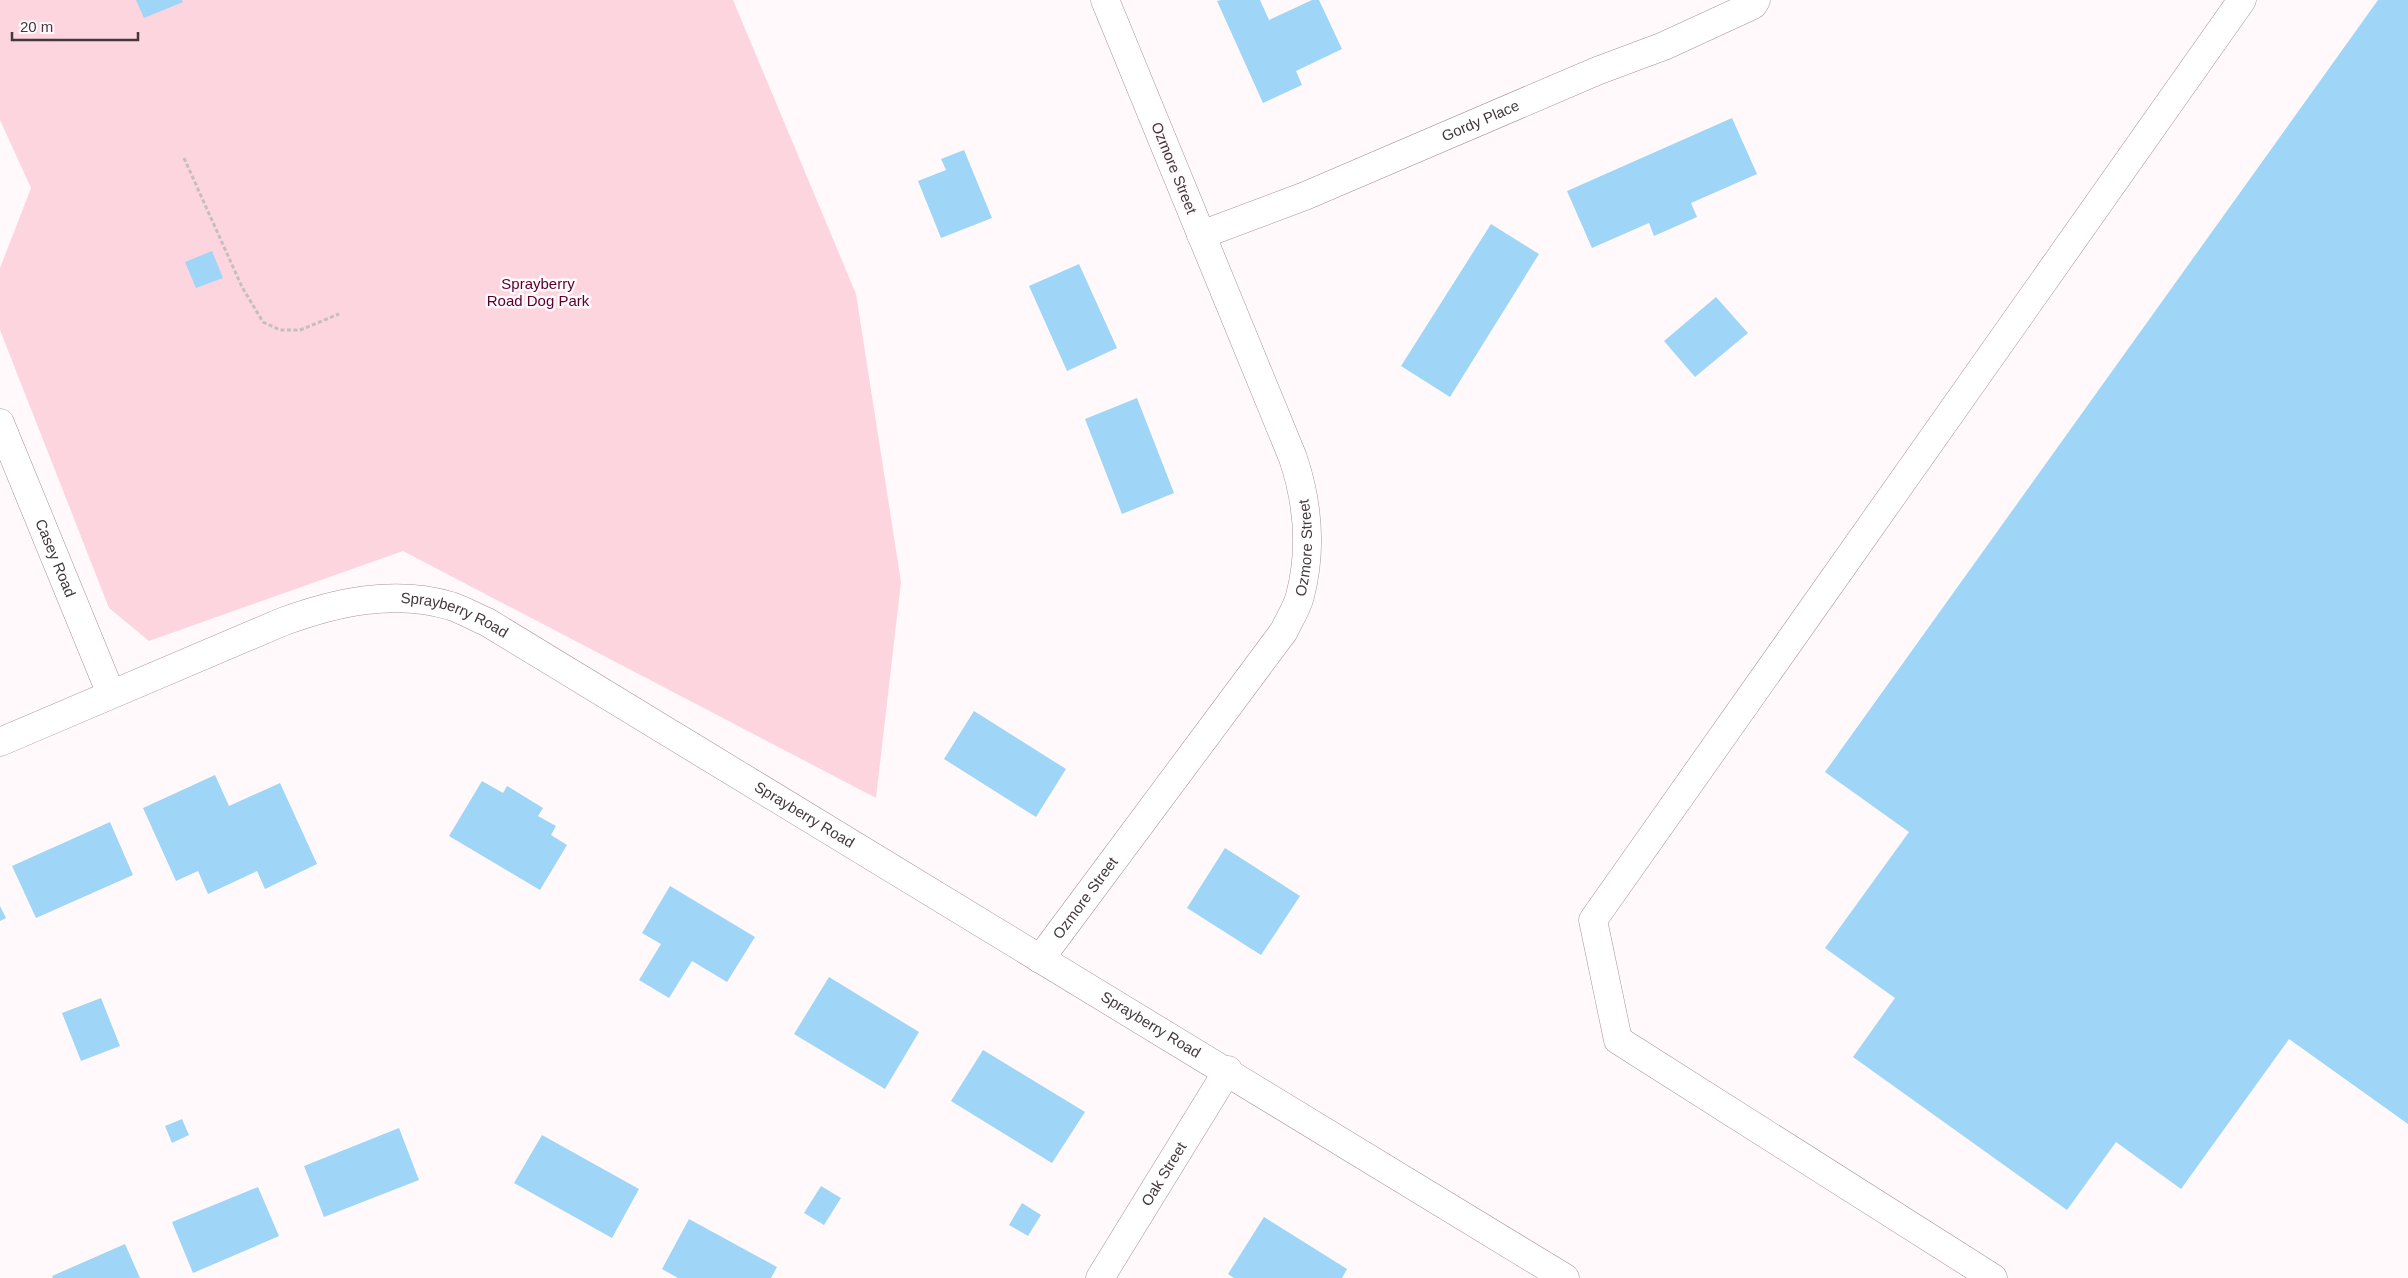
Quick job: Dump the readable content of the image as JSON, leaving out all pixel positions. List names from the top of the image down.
{
  "streets": {
    "street": [
      "Gordy Place",
      "Ozmore Street",
      "Casey Road",
      "Sprayberry Road",
      "Oak Street"
    ]
  },
  "crossings": [
    ["Gordy Place", "Ozmore Street"],
    ["Ozmore Street", "Sprayberry Road"],
    ["Casey Road", "Sprayberry Road"],
    ["Sprayberry Road", "Oak Street"]
  ],
  "parks": ["Sprayberry Road Dog Park"],
  "scale_bar": "20 m"
}
